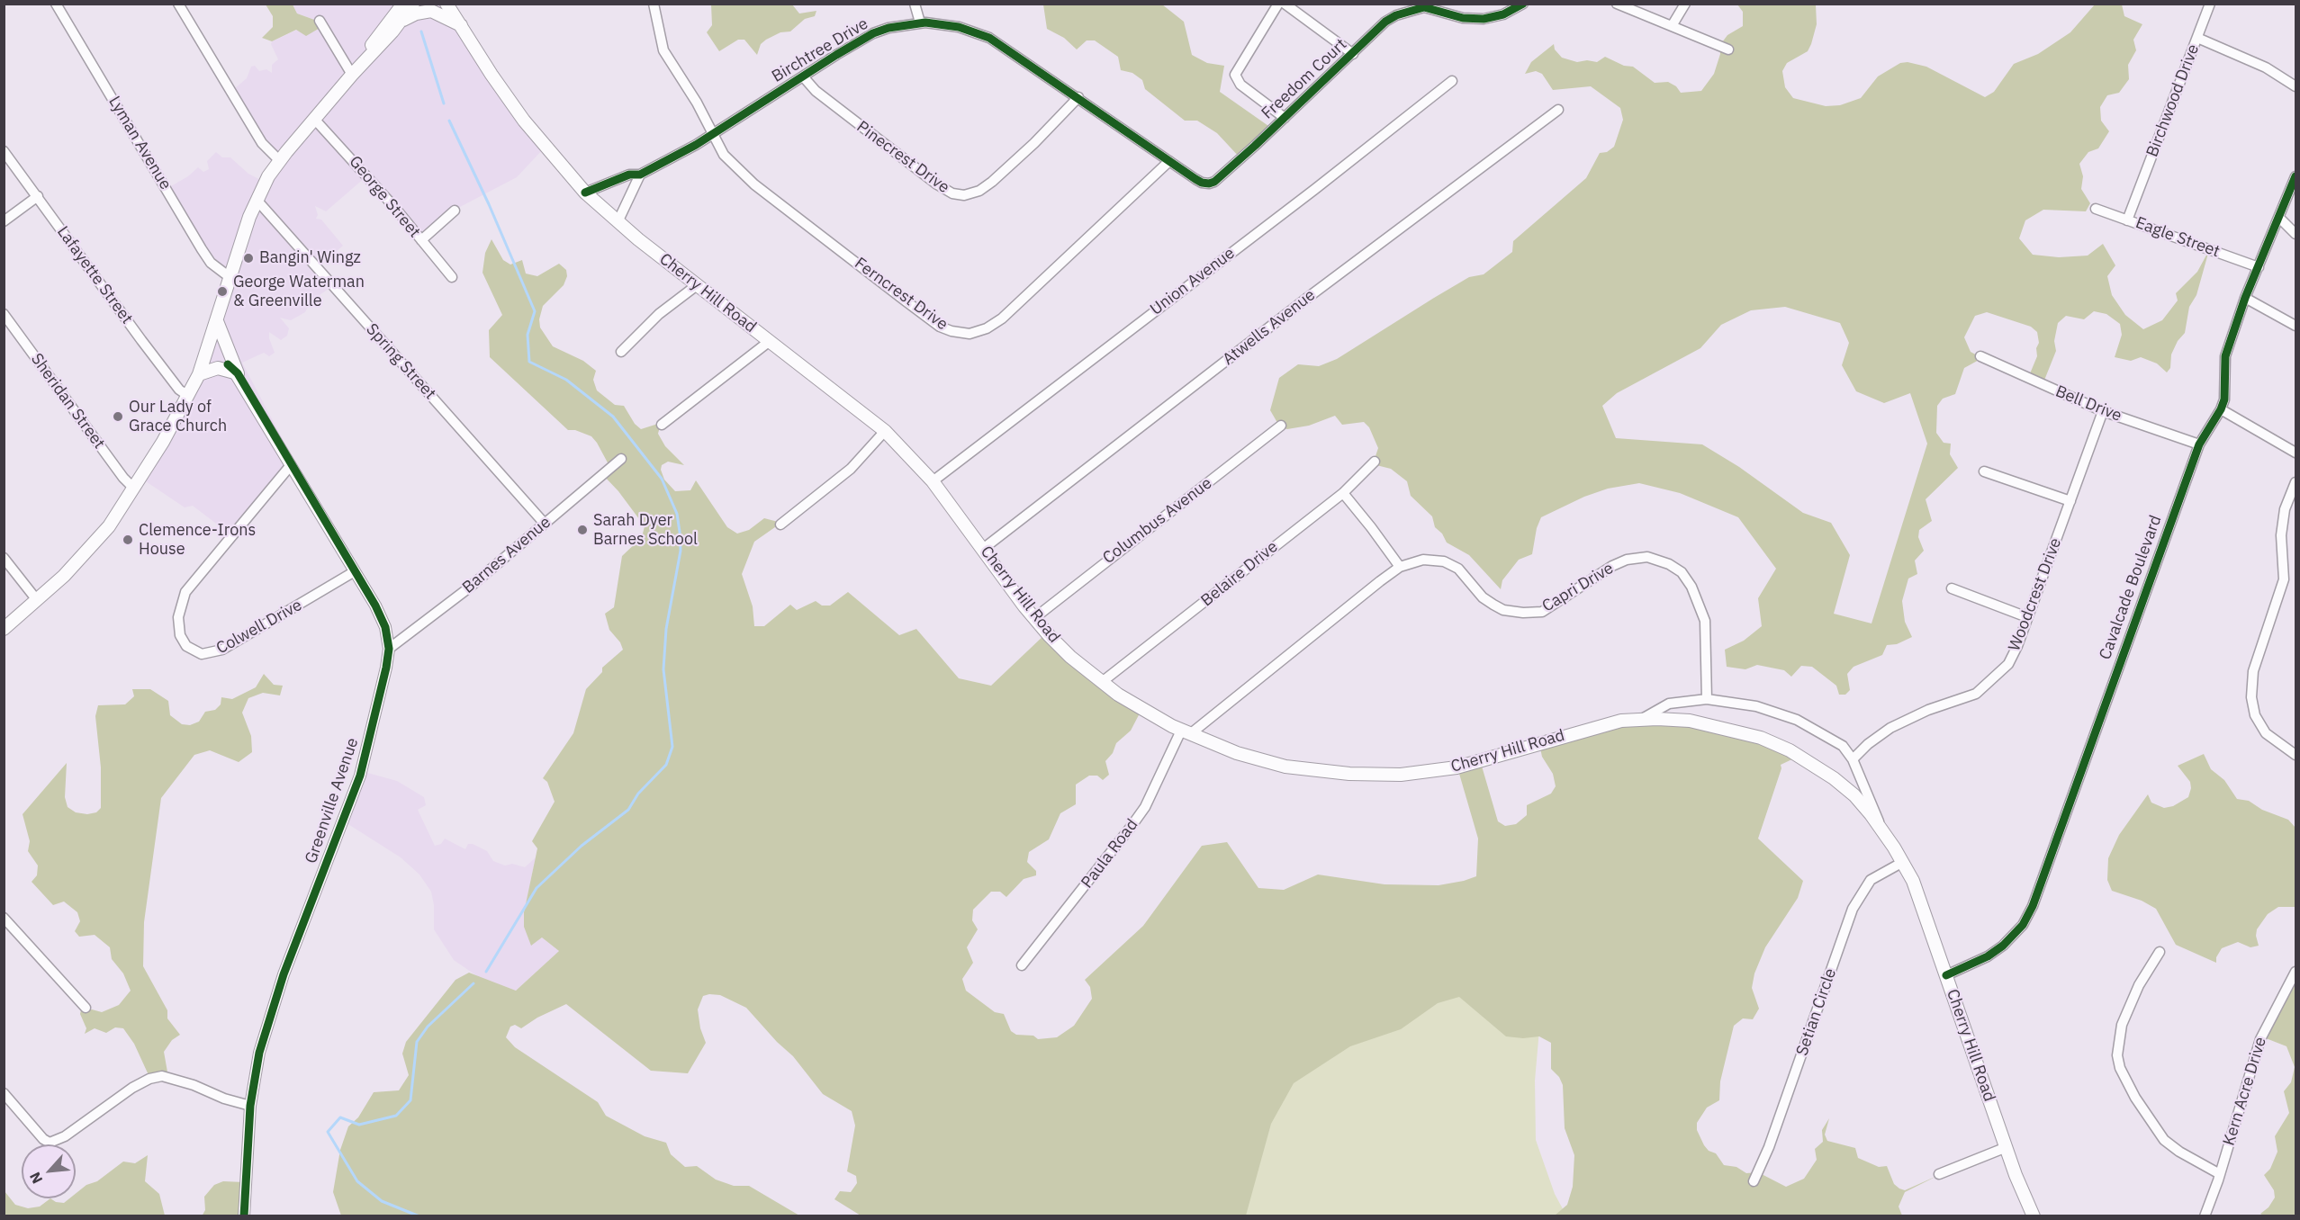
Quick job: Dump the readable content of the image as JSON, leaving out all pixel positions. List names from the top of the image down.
{
  "streets": {
    "main road": ["Cherry Hill Road", "Greenville Avenue"],
    "street": [
      "Birchtree Drive",
      "Freedom Court",
      "Birchwood Drive",
      "Lyman Avenue",
      "Pinecrest Drive",
      "George Street",
      "Eagle Street",
      "Lafayette Street",
      "Union Avenue",
      "Ferncrest Drive",
      "Atwells Avenue",
      "Spring Street",
      "Sheridan Street",
      "Bell Drive",
      "Columbus Avenue",
      "Barnes Avenue",
      "Belaire Drive",
      "Capri Drive",
      "Cavalcade Boulevard",
      "Woodcrest Drive",
      "Colwell Drive",
      "Paula Road",
      "Setian Circle",
      "Kern Acre Drive"
    ]
  },
  "crossings": [
    ["Birchtree Drive", "Freedom Court"],
    ["Birchtree Drive", "Pinecrest Drive"],
    ["Birchtree Drive", "Cherry Hill Road"],
    ["Birchtree Drive", "Ferncrest Drive"],
    ["Birchwood Drive", "Eagle Street"],
    ["Eagle Street", "Cavalcade Boulevard"],
    ["Union Avenue", "Cherry Hill Road"],
    ["Cherry Hill Road", "Atwells Avenue"],
    ["Cherry Hill Road", "Columbus Avenue"],
    ["Cherry Hill Road", "Belaire Drive"],
    ["Cherry Hill Road", "Capri Drive"],
    ["Cherry Hill Road", "Cavalcade Boulevard"],
    ["Cherry Hill Road", "Paula Road"],
    ["Cherry Hill Road", "Setian Circle"],
    ["Spring Street", "Barnes Avenue"],
    ["Bell Drive", "Cavalcade Boulevard"],
    ["Bell Drive", "Woodcrest Drive"],
    ["Barnes Avenue", "Greenville Avenue"],
    ["Capri Drive", "Paula Road"],
    ["Colwell Drive", "Greenville Avenue"]
  ],
  "places": [
    "Bangin' Wingz",
    "George Waterman & Greenville",
    "Our Lady of Grace Church",
    "Sarah Dyer Barnes School",
    "Clemence-Irons House"
  ],
  "north": "bottom left"
}
